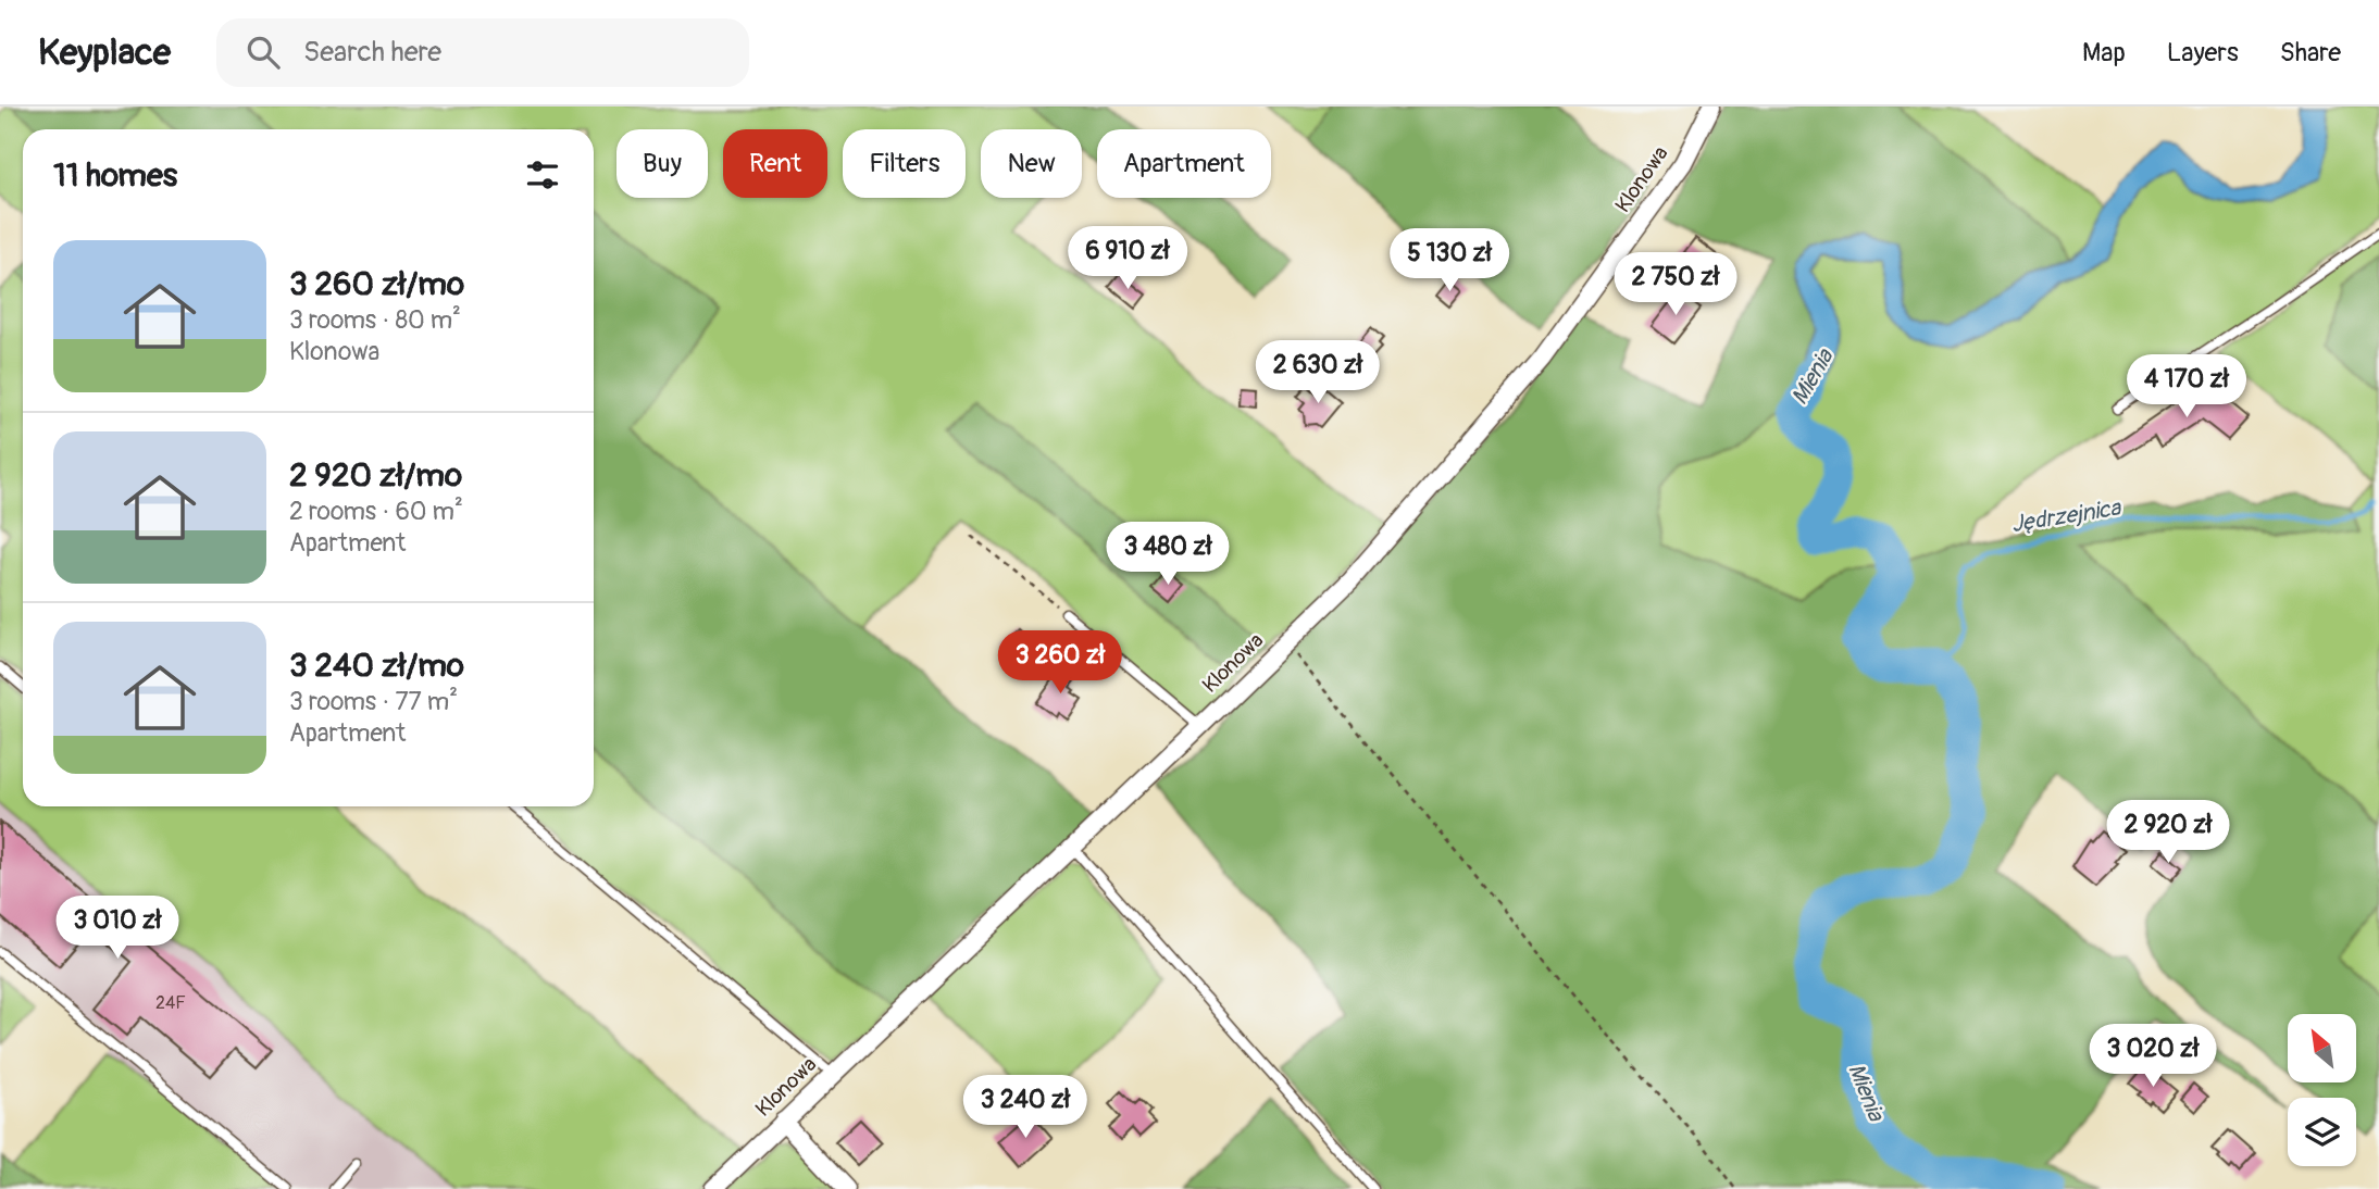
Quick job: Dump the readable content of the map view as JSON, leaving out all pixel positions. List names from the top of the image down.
{
  "streets": {
    "street": ["Klonowa"]
  },
  "water": ["Mienia", "Jędrzejnica"],
  "house_numbers": ["24F"],
  "north": "top left",
  "page": {
    "header": "Keyplace",
    "search": "Search here",
    "nav": ["Map", "Layers", "Share"],
    "chip": [
      "Buy",
      "Rent",
      "Filters",
      "New",
      "Apartment"
    ],
    "heading": "11 homes",
    "list": [
      {
        "name": "3 260 zł/mo",
        "note": "3 rooms · 80 m² · Klonowa"
      },
      {
        "name": "2 920 zł/mo",
        "note": "2 rooms · 60 m² · Apartment"
      },
      {
        "name": "3 240 zł/mo",
        "note": "3 rooms · 77 m² · Apartment"
      }
    ],
    "price": [
      "6 910 zł",
      "5 130 zł",
      "2 750 zł",
      "2 630 zł",
      "4 170 zł",
      "3 480 zł",
      "3 260 zł",
      "2 920 zł",
      "3 010 zł",
      "3 020 zł",
      "3 240 zł"
    ]
  }
}
